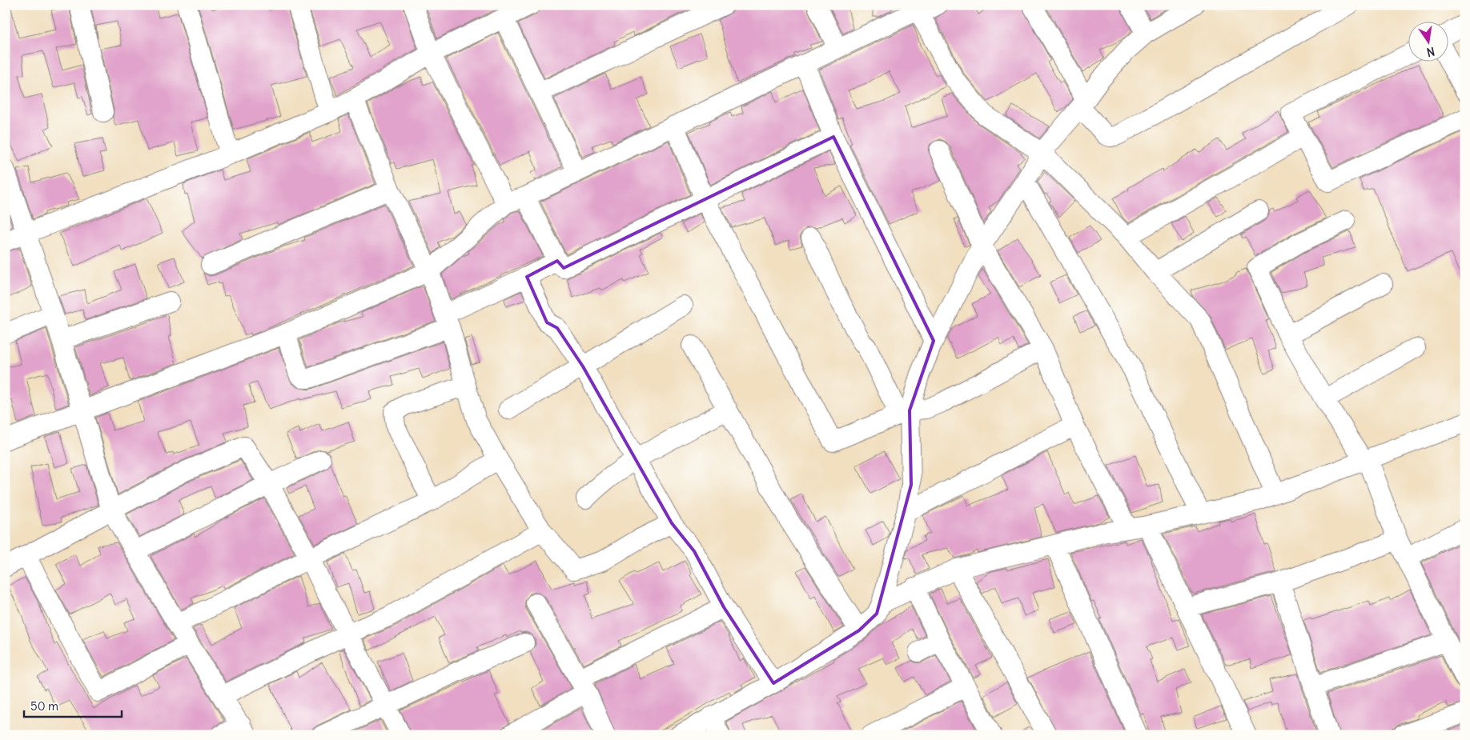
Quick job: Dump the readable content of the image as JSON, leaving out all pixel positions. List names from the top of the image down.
{
  "scale_bar": "50 m",
  "north": "bottom"
}
